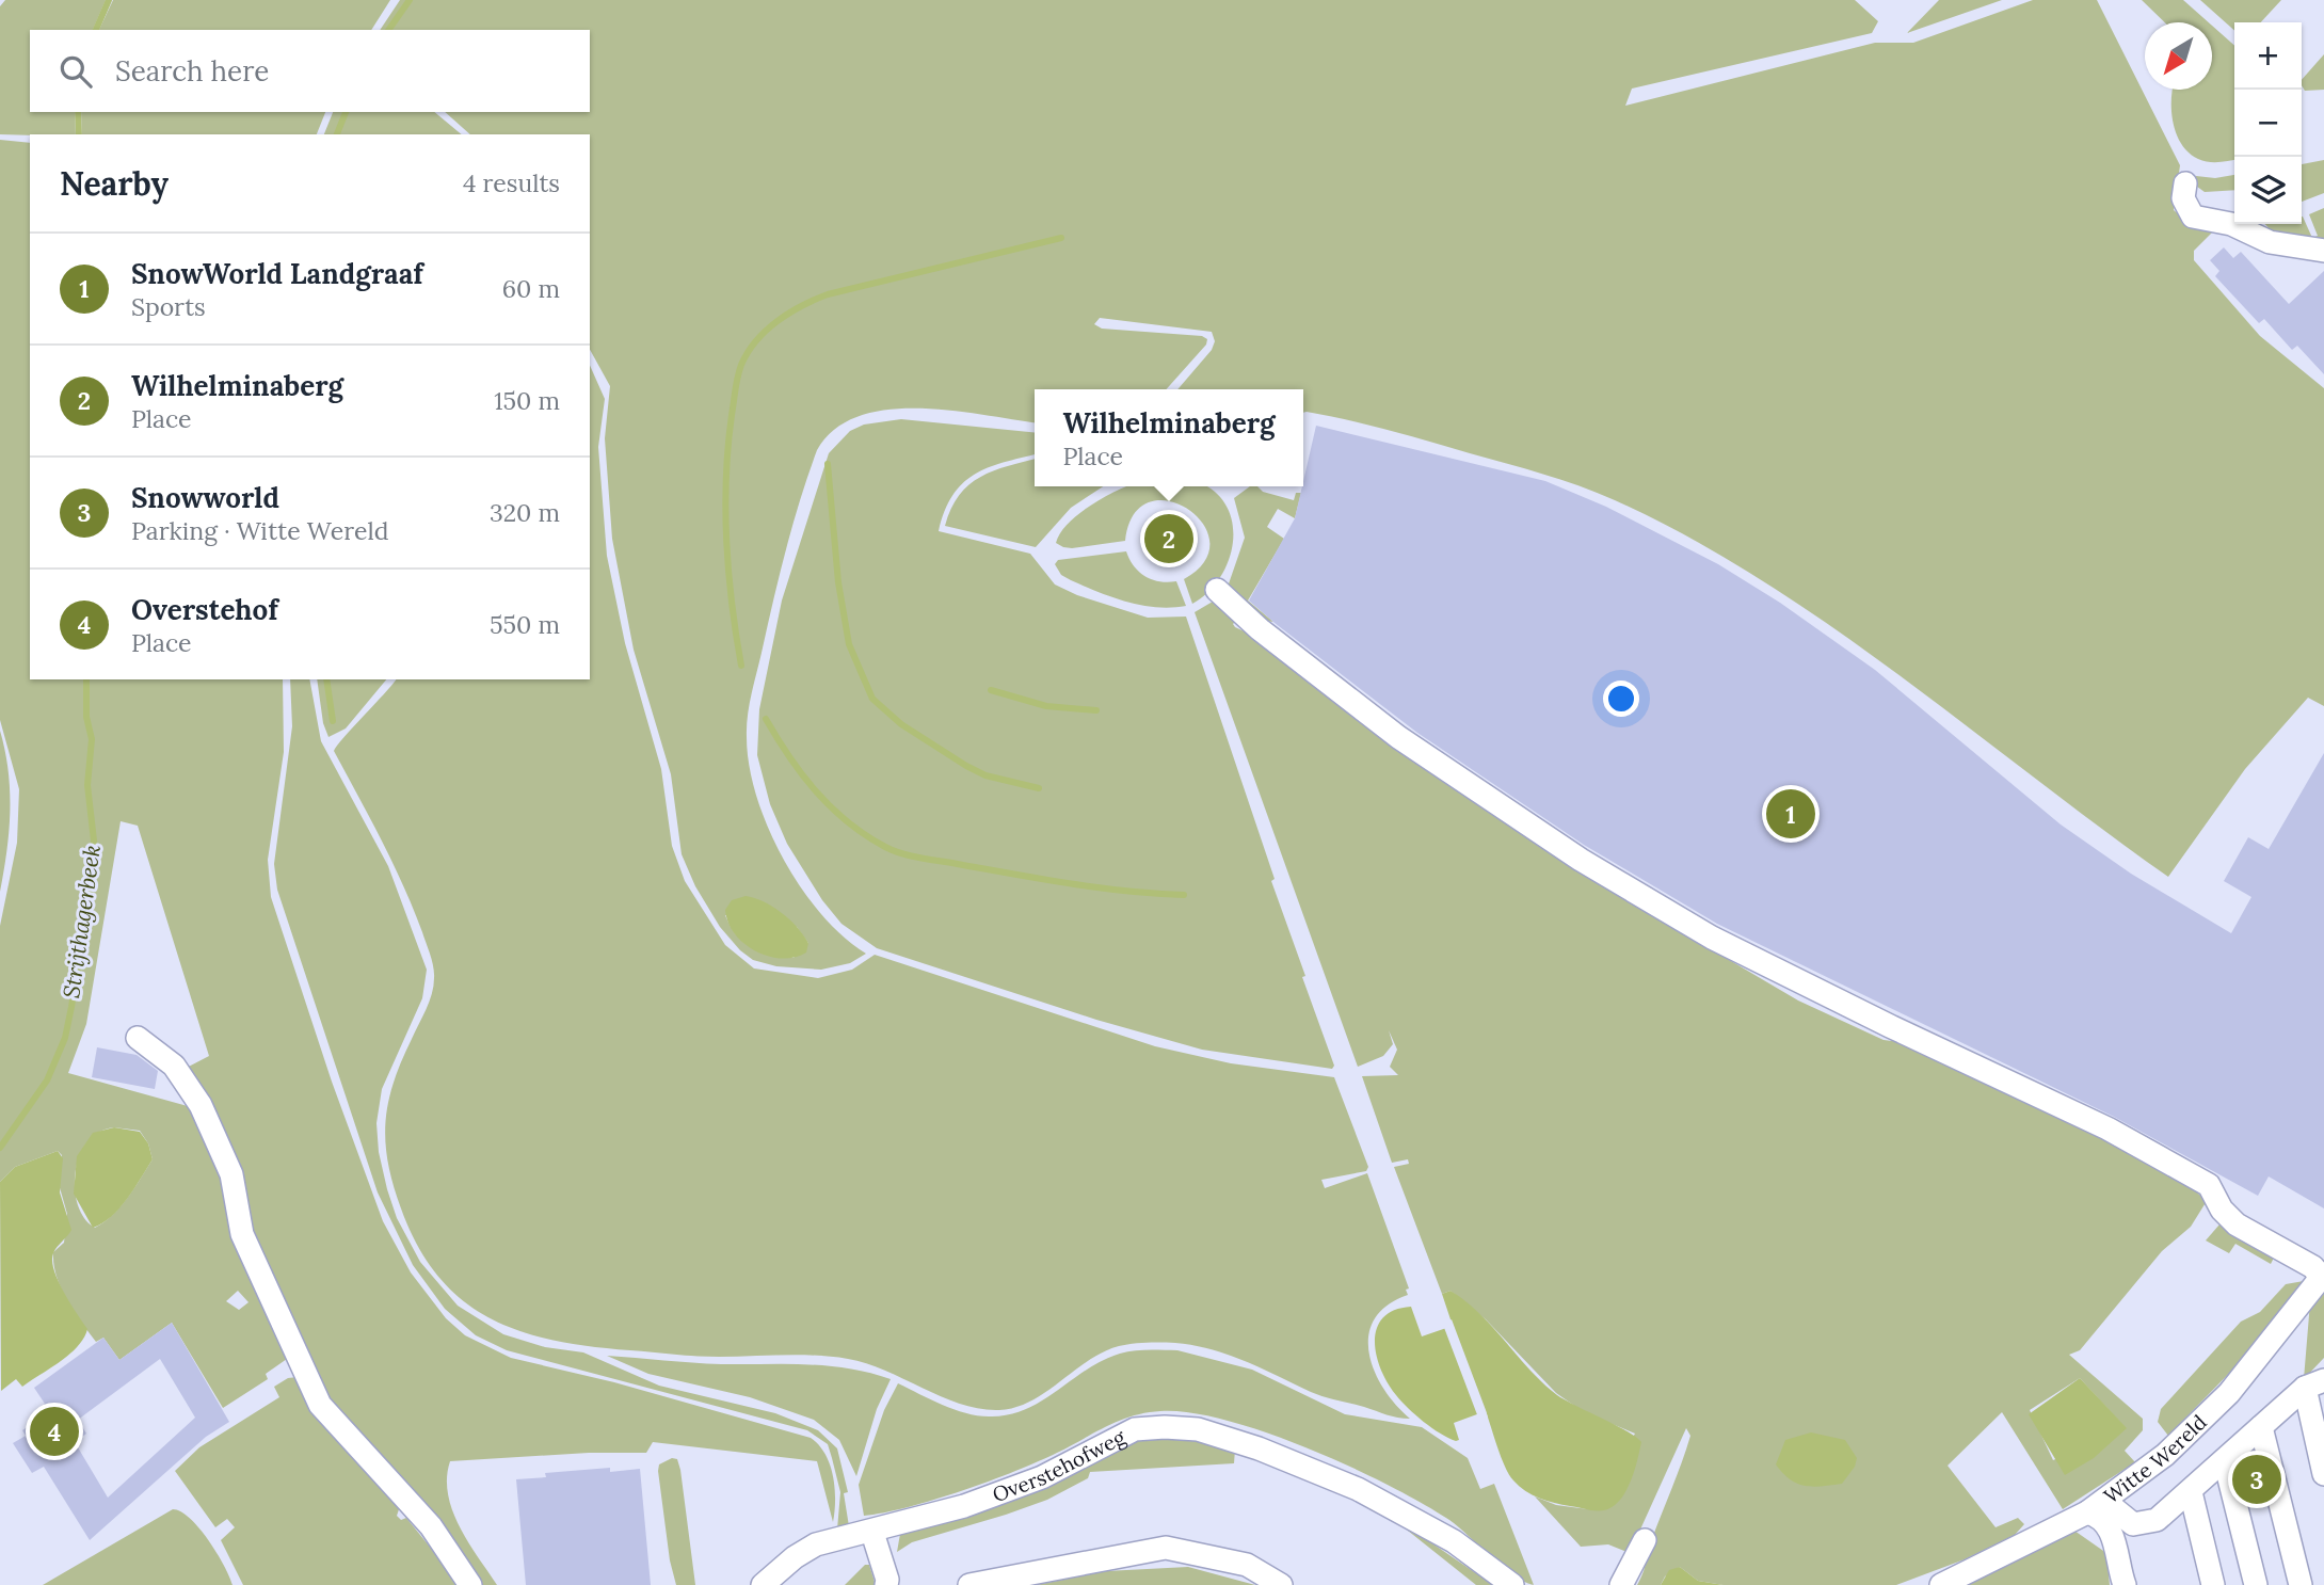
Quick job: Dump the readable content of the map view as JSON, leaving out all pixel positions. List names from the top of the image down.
{
  "streets": {
    "street": ["Witte Wereld", "Overstehofweg"]
  },
  "water": ["Strijthagerbeek"],
  "north": "bottom left",
  "page": {
    "map_buttons": ["+", "−"],
    "search": "Search here",
    "heading": ["Nearby", "4 results"],
    "list": [
      {
        "mark": "1",
        "name": "SnowWorld Landgraaf",
        "note": "Sports",
        "value": "60 m"
      },
      {
        "mark": "2",
        "name": "Wilhelminaberg",
        "note": "Place",
        "value": "150 m"
      },
      {
        "mark": "3",
        "name": "Snowworld",
        "note": "Parking · Witte Wereld",
        "value": "320 m"
      },
      {
        "mark": "4",
        "name": "Overstehof",
        "note": "Place",
        "value": "550 m"
      }
    ],
    "popup": ["Wilhelminaberg", "Place"],
    "pins": [
      "2",
      "1",
      "4",
      "3"
    ]
  }
}
